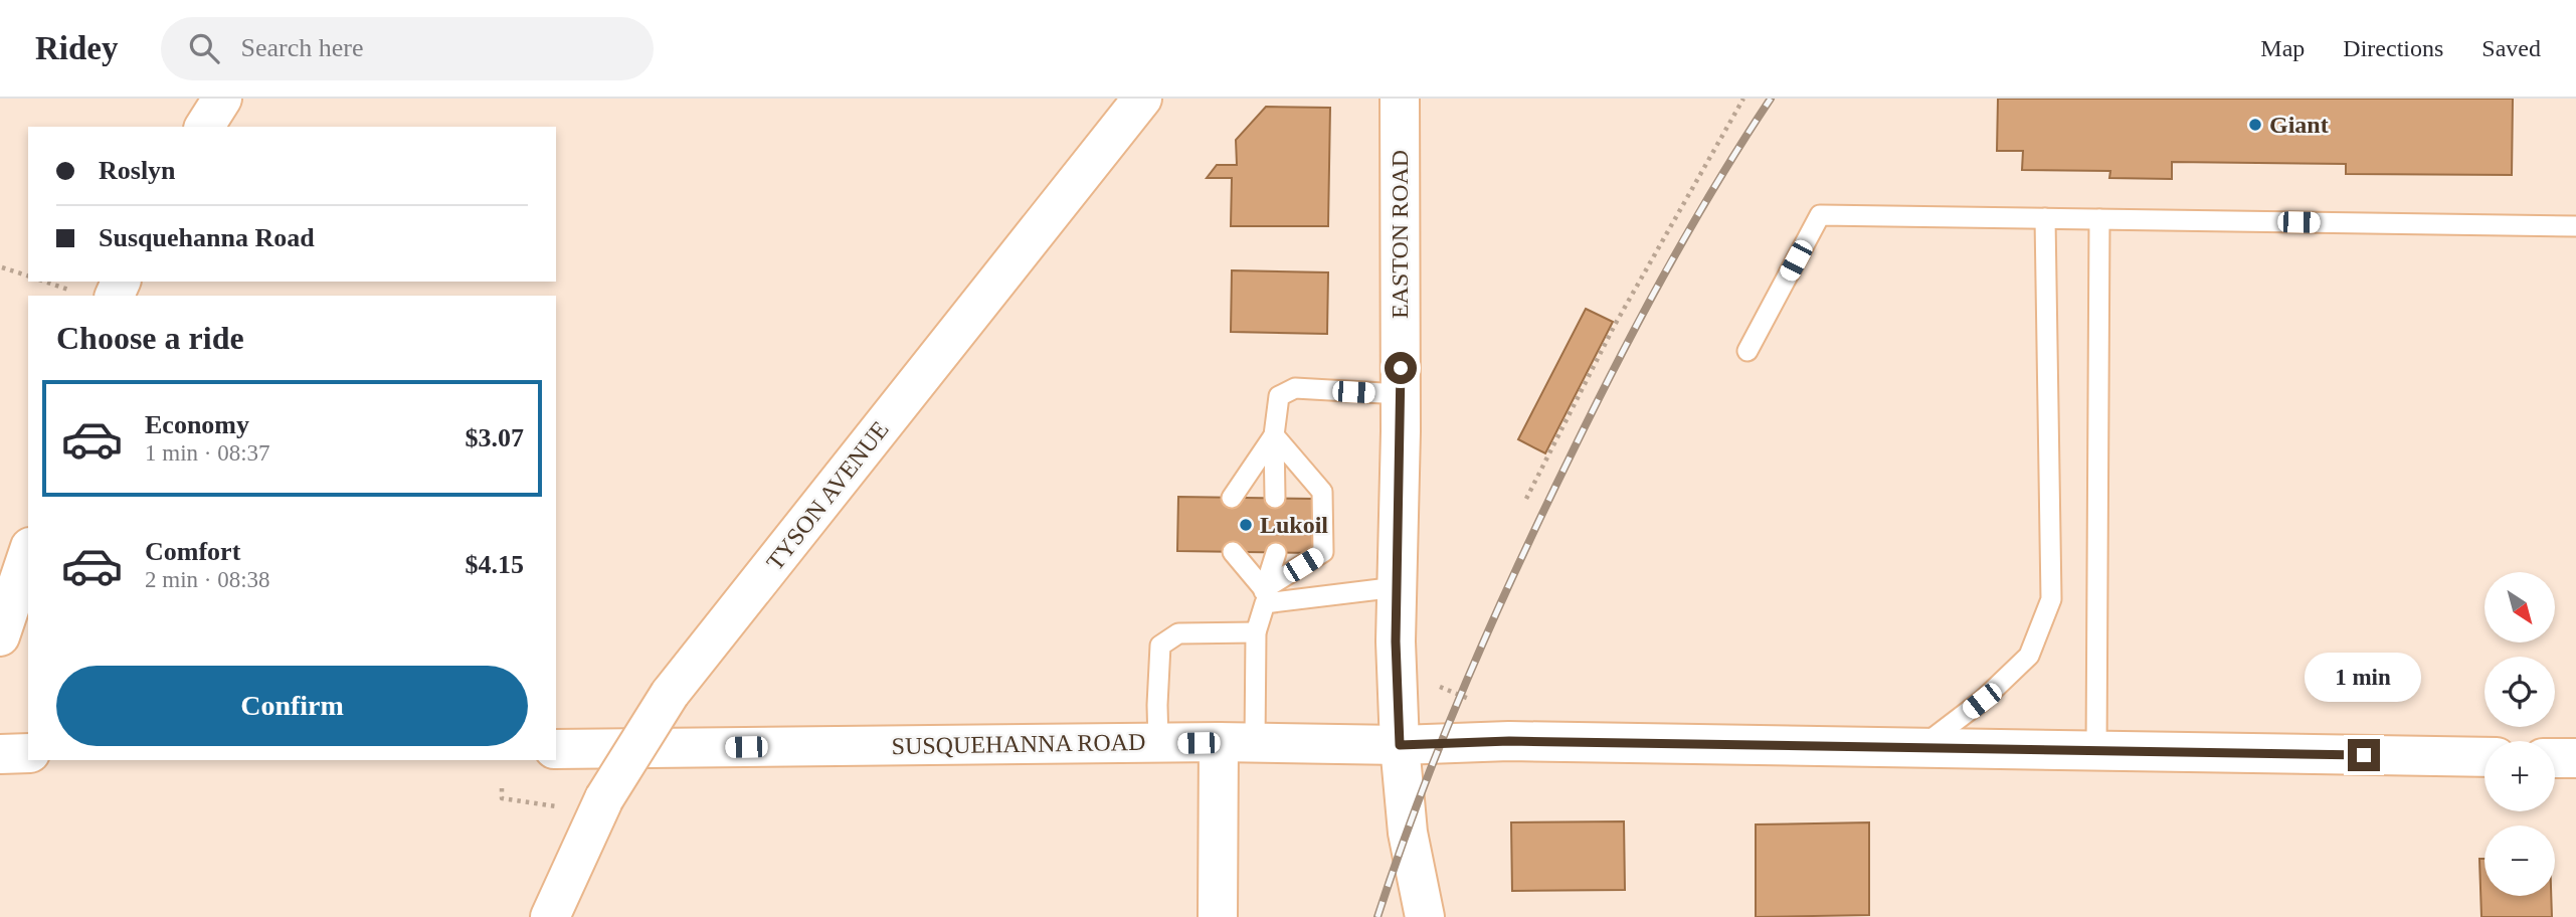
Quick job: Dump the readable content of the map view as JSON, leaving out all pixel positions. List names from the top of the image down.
{
  "streets": {
    "main road": ["EASTON ROAD", "TYSON AVENUE", "SUSQUEHANNA ROAD"]
  },
  "crossings": [
    ["EASTON ROAD", "SUSQUEHANNA ROAD"]
  ],
  "places": ["Giant", "Lukoil"],
  "north": "bottom right",
  "page": {
    "header": "Ridey",
    "search": "Search here",
    "nav": ["Map", "Directions", "Saved"],
    "banner": ["Roslyn", "Susquehanna Road"],
    "heading": "Choose a ride",
    "list": [
      {
        "name": "Economy",
        "note": "1 min · 08:37",
        "value": "$3.07"
      },
      {
        "name": "Comfort",
        "note": "2 min · 08:38",
        "value": "$4.15"
      }
    ],
    "map_buttons": ["+", "−"],
    "buttons": "Confirm",
    "bubble": "1 min"
  }
}
